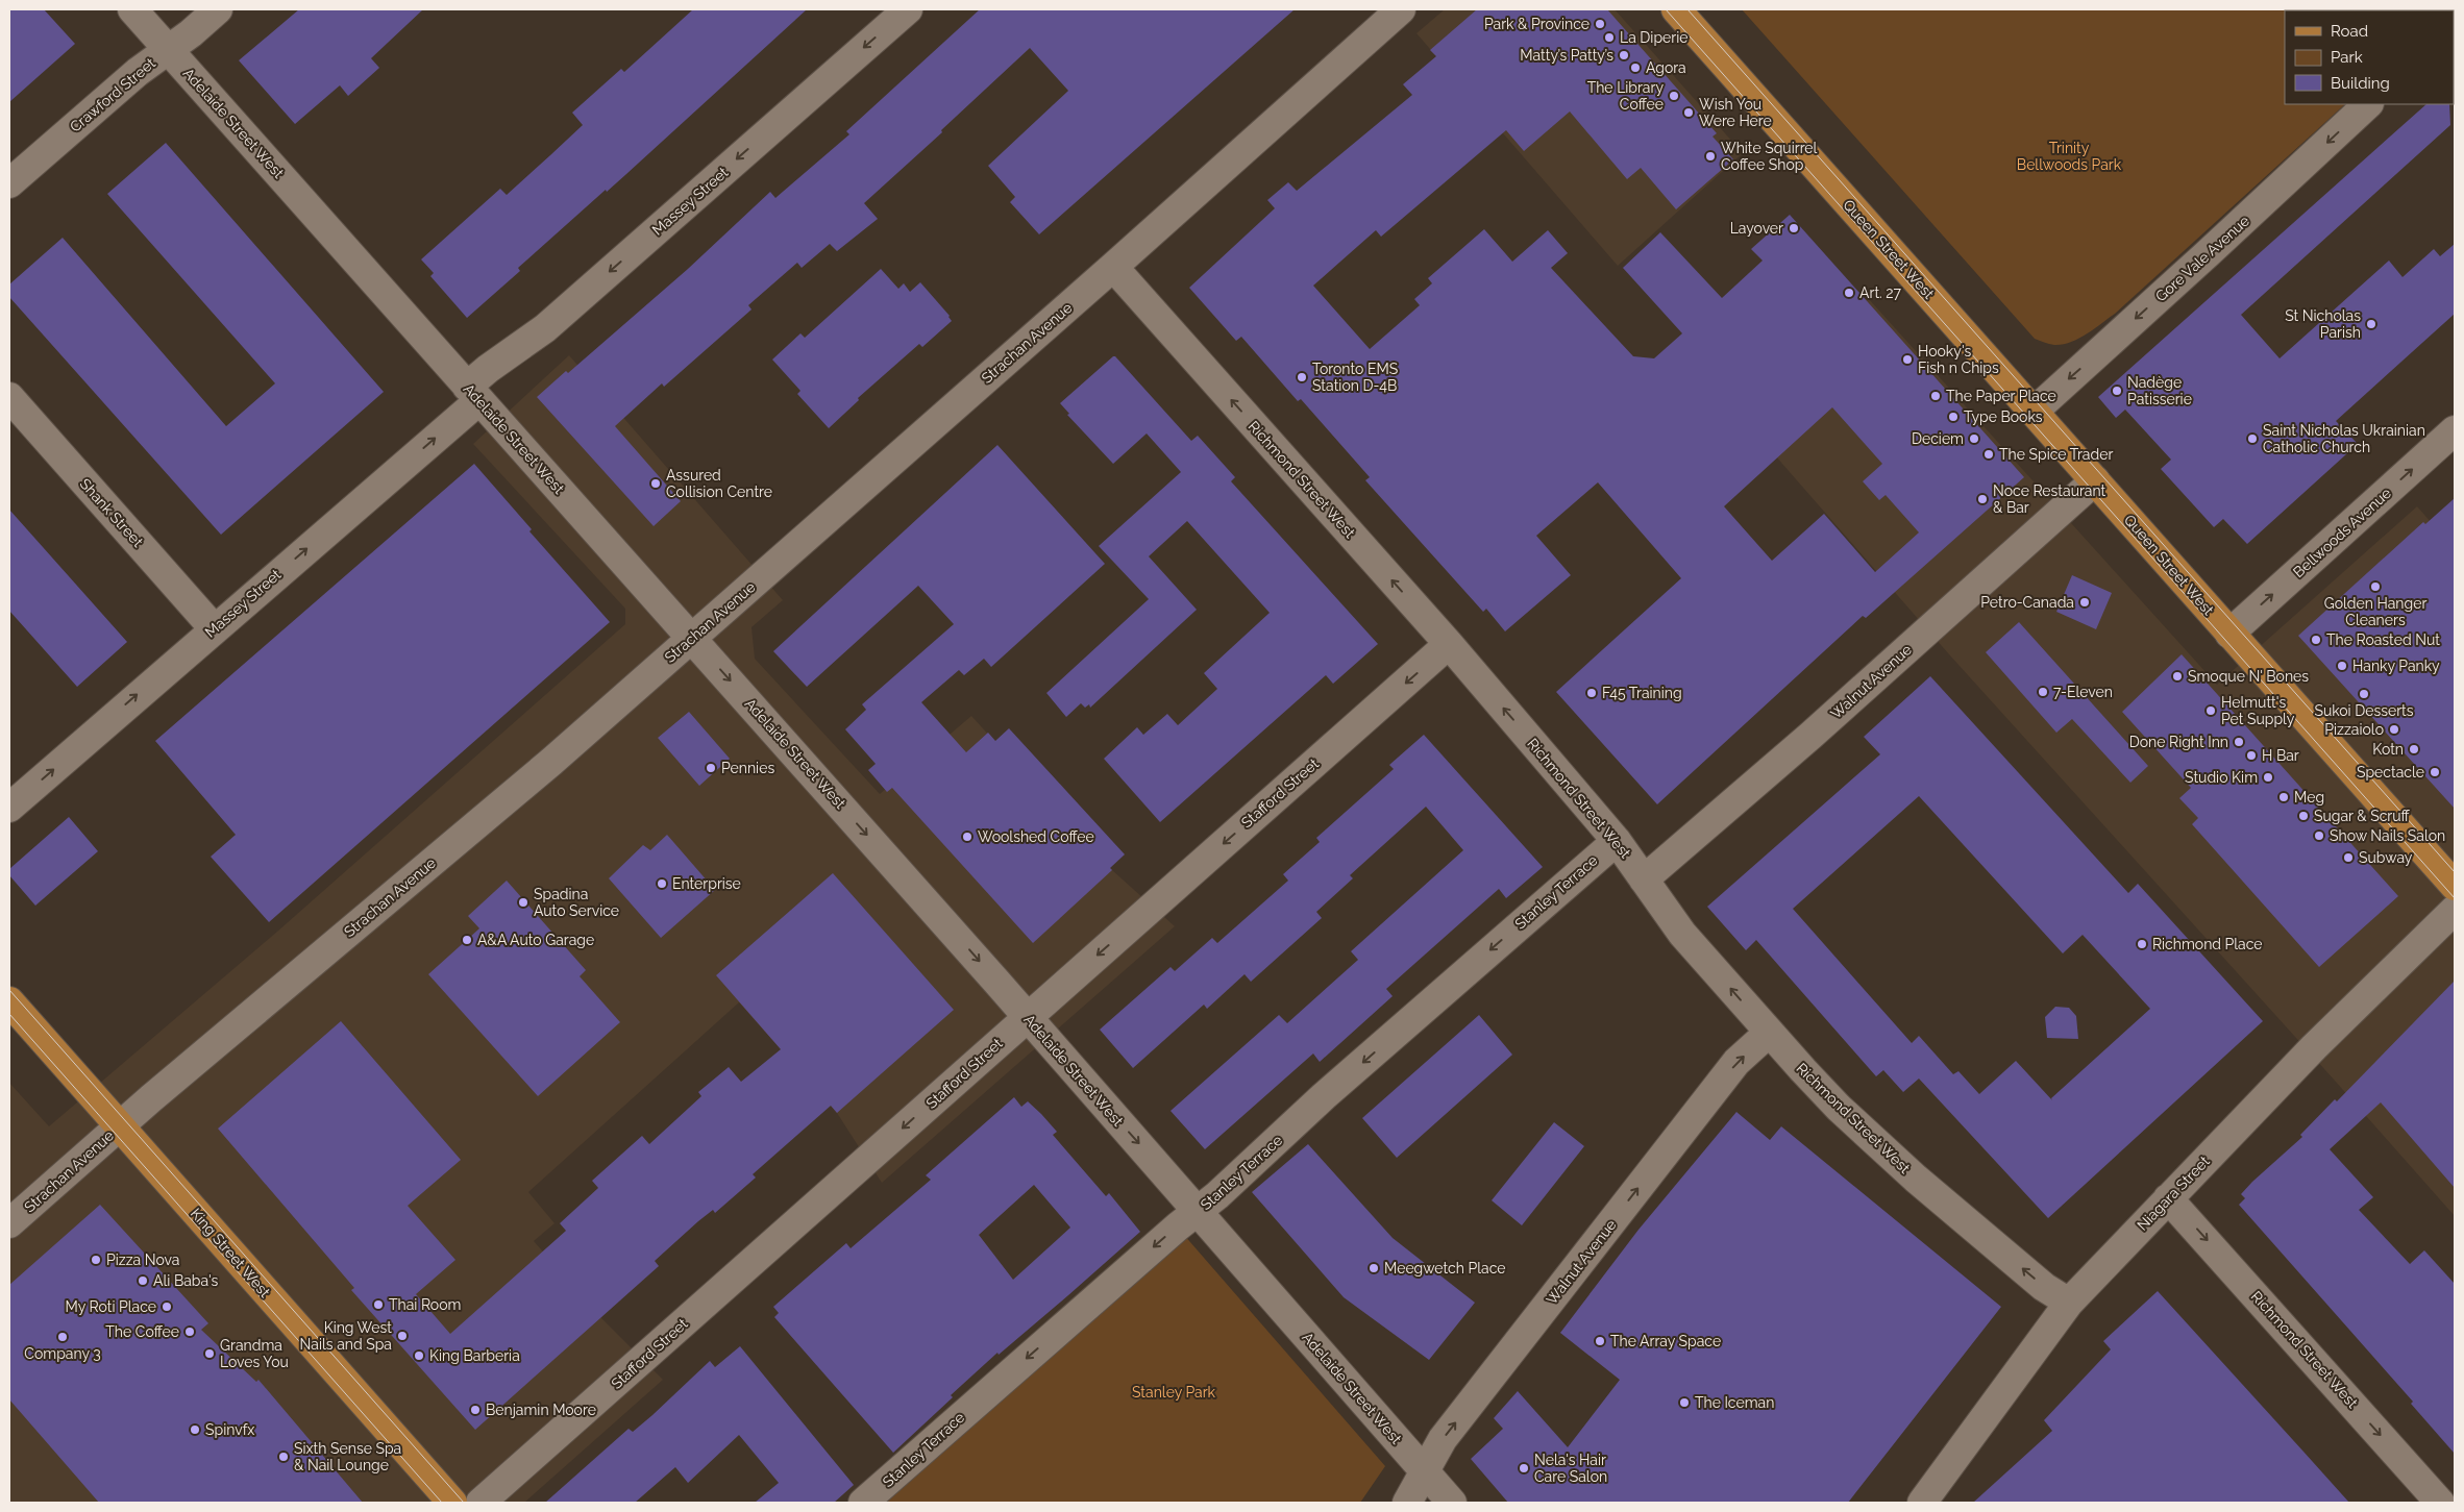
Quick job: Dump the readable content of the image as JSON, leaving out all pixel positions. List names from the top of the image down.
{
  "streets": {
    "main road": ["Queen Street West", "King Street West"],
    "street": [
      "Crawford Street",
      "Adelaide Street West",
      "Massey Street",
      "Gore Vale Avenue",
      "Strachan Avenue",
      "Richmond Street West",
      "Shank Street",
      "Bellwoods Avenue",
      "Walnut Avenue",
      "Stafford Street",
      "Stanley Terrace",
      "Niagara Street"
    ]
  },
  "crossings": [
    ["Crawford Street", "Adelaide Street West"],
    ["Adelaide Street West", "Massey Street"],
    ["Adelaide Street West", "Strachan Avenue"],
    ["Adelaide Street West", "Walnut Avenue"],
    ["Adelaide Street West", "Stafford Street"],
    ["Adelaide Street West", "Stanley Terrace"],
    ["Massey Street", "Shank Street"],
    ["Queen Street West", "Gore Vale Avenue"],
    ["Queen Street West", "Bellwoods Avenue"],
    ["Queen Street West", "Walnut Avenue"],
    ["Strachan Avenue", "Richmond Street West"],
    ["Strachan Avenue", "King Street West"],
    ["Richmond Street West", "Walnut Avenue"],
    ["Richmond Street West", "Stafford Street"],
    ["Richmond Street West", "Stanley Terrace"],
    ["Richmond Street West", "Niagara Street"]
  ],
  "one_way": [
    "Adelaide Street West",
    "Gore Vale Avenue",
    "Bellwoods Avenue",
    "Walnut Avenue",
    "Stafford Street",
    "Stanley Terrace"
  ],
  "parks": ["Trinity Bellwoods Park", "Stanley Park"],
  "places": [
    "Park & Province",
    "La Diperie",
    "Matty’s Patty’s",
    "Agora",
    "The Library Coffee",
    "Wish You Were Here",
    "White Squirrel Coffee Shop",
    "Layover",
    "Art. 27",
    "St Nicholas Parish",
    "Hooky's Fish n Chips",
    "Toronto EMS Station D-4B",
    "Nadège Patisserie",
    "The Paper Place",
    "Type Books",
    "Deciem",
    "Saint Nicholas Ukrainian Catholic Church",
    "The Spice Trader",
    "Assured Collision Centre",
    "Noce Restaurant & Bar",
    "Golden Hanger Cleaners",
    "Petro-Canada",
    "The Roasted Nut",
    "Hanky Panky",
    "Smoque N' Bones",
    "7-Eleven",
    "F45 Training",
    "Sukoi Desserts",
    "Helmutt's Pet Supply",
    "Pizzaiolo",
    "Done Right Inn",
    "Kotn",
    "H Bar",
    "Pennies",
    "Spectacle",
    "Studio Kim",
    "Meg",
    "Sugar & Scruff",
    "Show Nails Salon",
    "Woolshed Coffee",
    "Subway",
    "Enterprise",
    "Spadina Auto Service",
    "A&A Auto Garage",
    "Richmond Place",
    "Pizza Nova",
    "Meegwetch Place",
    "Ali Baba's",
    "Thai Room",
    "My Roti Place",
    "The Coffee",
    "King West Nails and Spa",
    "Company 3",
    "The Array Space",
    "Grandma Loves You",
    "King Barberia",
    "The Iceman",
    "Benjamin Moore",
    "Spinvfx",
    "Sixth Sense Spa & Nail Lounge",
    "Nela's Hair Care Salon"
  ],
  "legend": ["Road", "Park", "Building"]
}
